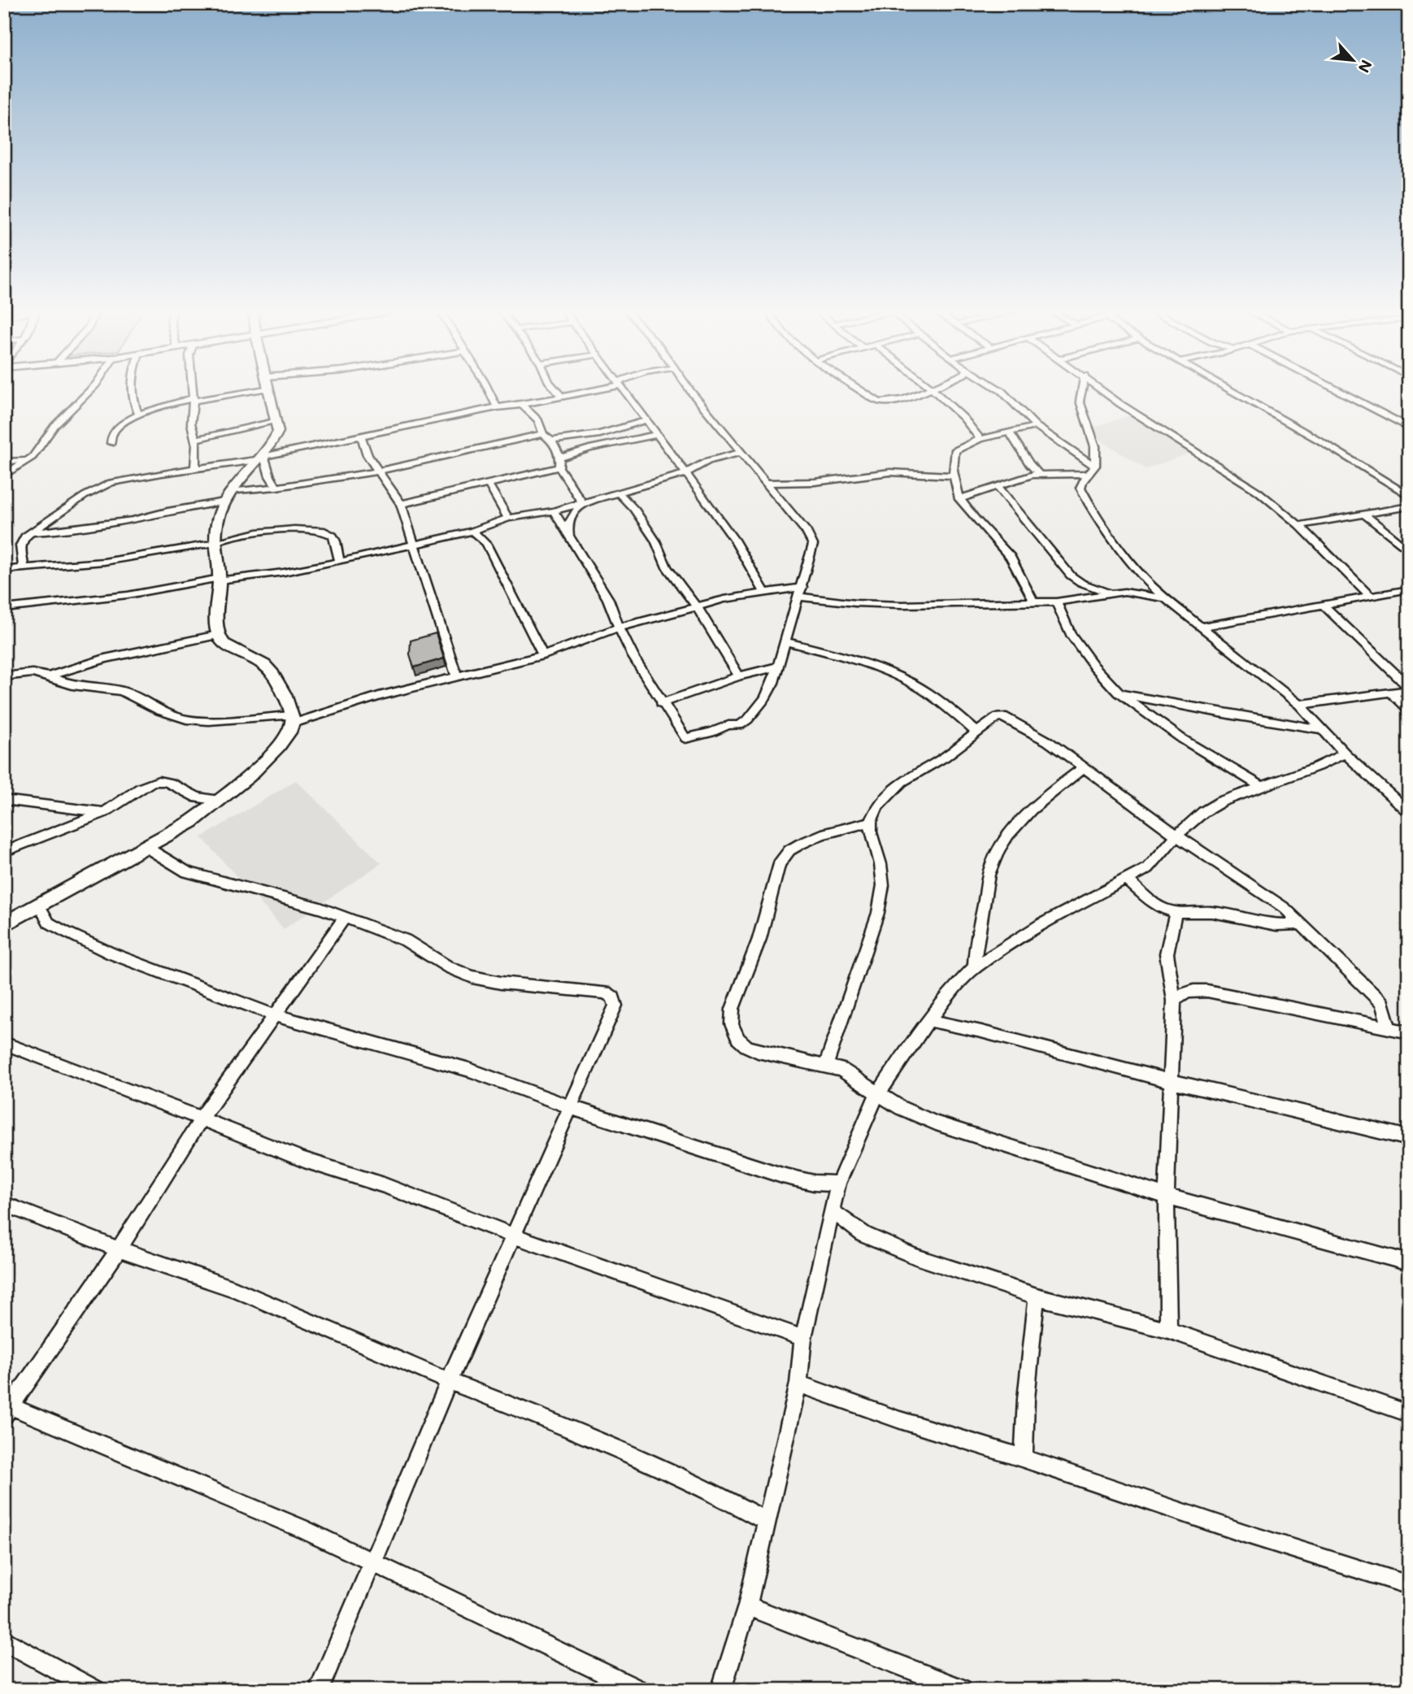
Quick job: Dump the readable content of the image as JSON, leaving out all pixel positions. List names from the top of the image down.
{
  "north": "bottom right"
}
